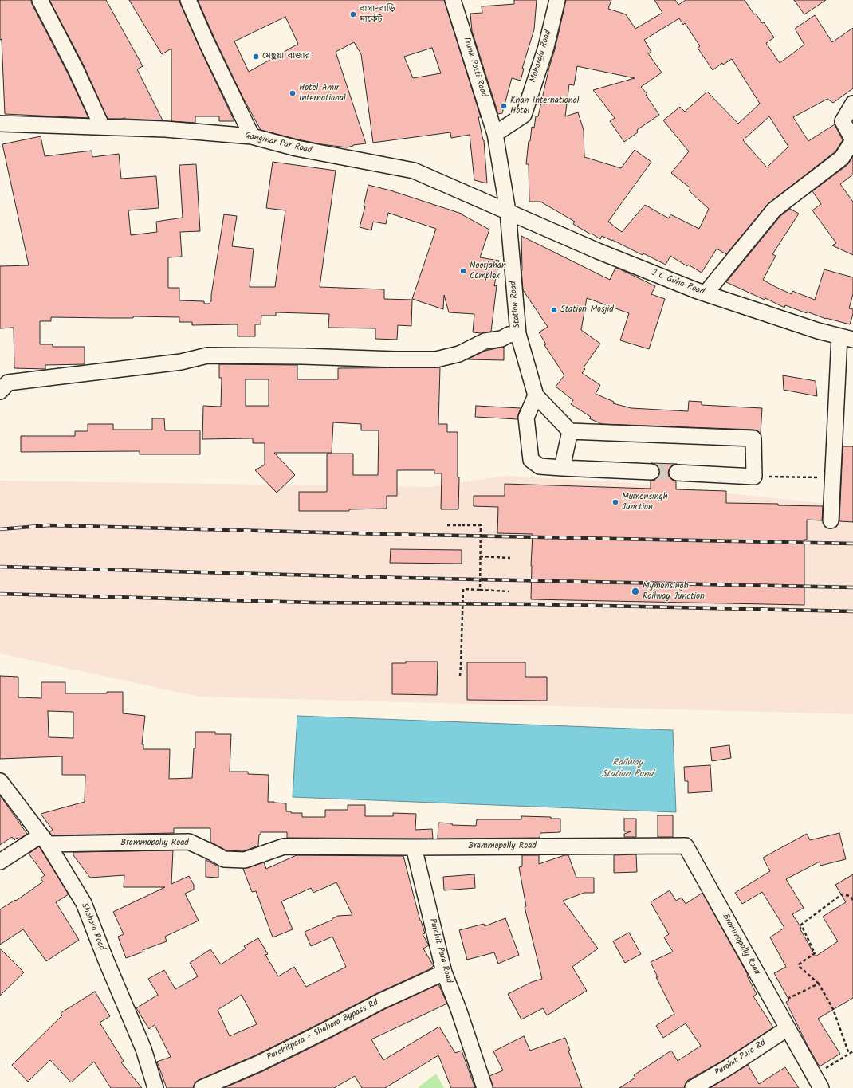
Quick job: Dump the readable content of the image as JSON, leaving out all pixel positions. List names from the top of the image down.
{
  "streets": {
    "street": [
      "Moharaja Road",
      "Trunk Potti Road",
      "Ganginar Par Road",
      "J C Guha Road",
      "Station Road",
      "Brammopolly Road",
      "Shehora Road",
      "Purohit Para Road",
      "Purohitpara - Shahora Bypass Rd",
      "Purohit Para Rd"
    ]
  },
  "crossings": [
    ["Moharaja Road", "Trunk Potti Road"],
    ["Ganginar Par Road", "J C Guha Road"],
    ["Ganginar Par Road", "Station Road"],
    ["J C Guha Road", "Station Road"],
    ["Brammopolly Road", "Shehora Road"],
    ["Brammopolly Road", "Purohit Para Road"],
    ["Brammopolly Road", "Purohit Para Rd"],
    ["Purohit Para Road", "Purohitpara - Shahora Bypass Rd"]
  ],
  "water": ["Railway Station Pond"],
  "places": [
    "বাসা-বাড়ি মার্কেট",
    "মেছুয়া বাজার",
    "Hotel Amir International",
    "Khan International Hotel",
    "Noorjahan Complex",
    "Station Mosjid",
    "Mymensingh Junction",
    "Mymensingh Railway Junction"
  ]
}
